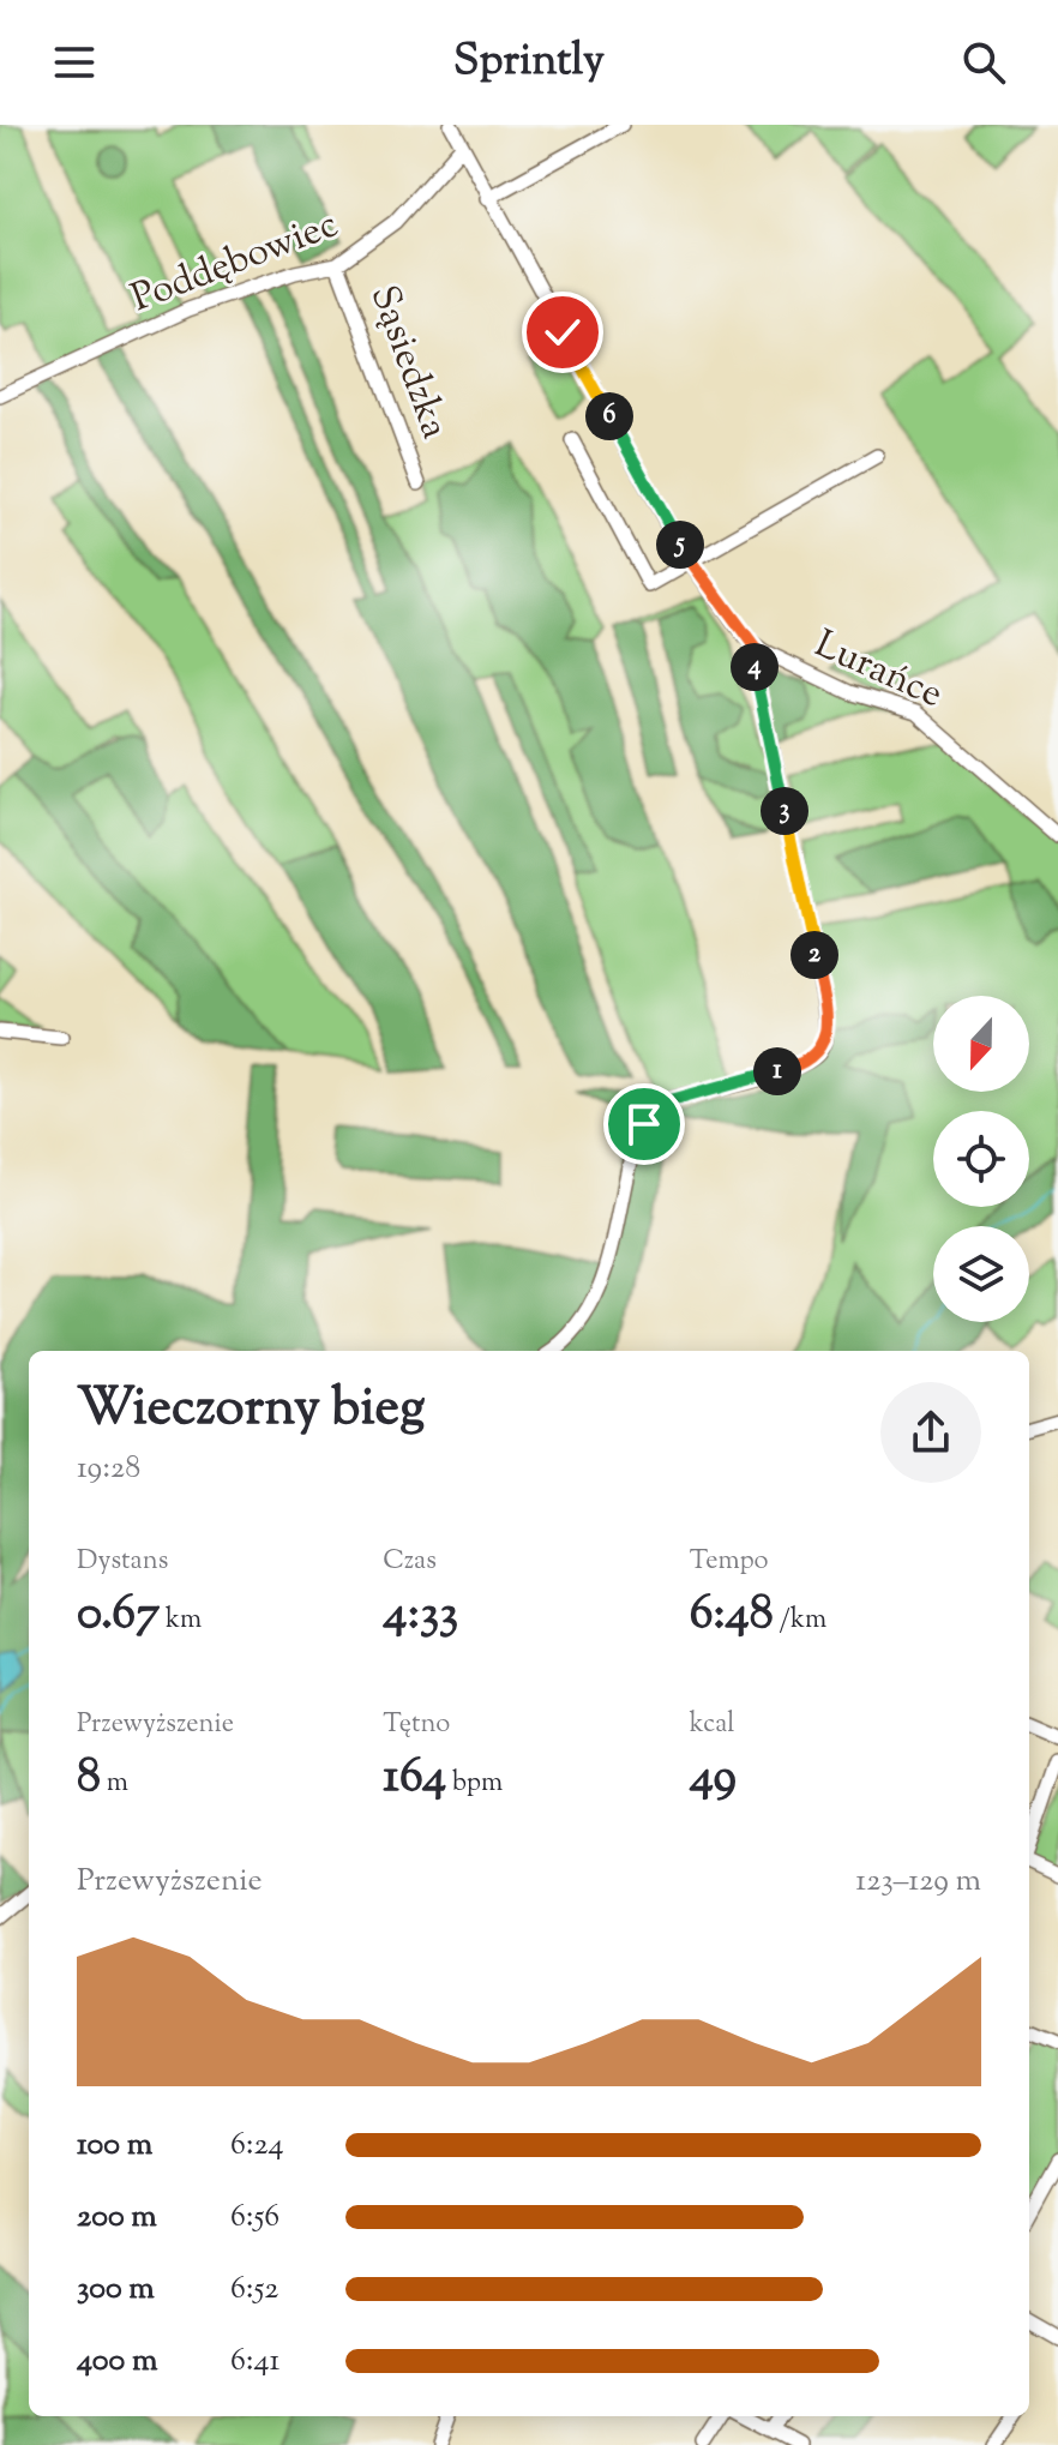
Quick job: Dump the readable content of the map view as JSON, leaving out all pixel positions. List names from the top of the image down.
{
  "streets": {
    "street": ["Poddębowiec", "Sąsiedzka", "Lurańce"]
  },
  "crossings": [
    ["Poddębowiec", "Sąsiedzka"]
  ],
  "north": "bottom",
  "page": {
    "header": "Sprintly",
    "pins": [
      "6",
      "5",
      "4",
      "3",
      "2",
      "1"
    ],
    "heading": ["Wieczorny bieg", "19:28"],
    "stats": [
      ["Dystans", "0.67 km"],
      ["Czas", "4:33"],
      ["Tempo", "6:48 /km"],
      ["Przewyższenie", "8 m"],
      ["Tętno", "164 bpm"],
      ["kcal", "49"]
    ],
    "chart": ["Przewyższenie", "123–129 m"],
    "list": [
      {
        "name": "100 m",
        "note": "6:24"
      },
      {
        "name": "200 m",
        "note": "6:56"
      },
      {
        "name": "300 m",
        "note": "6:52"
      },
      {
        "name": "400 m",
        "note": "6:41"
      }
    ]
  }
}
